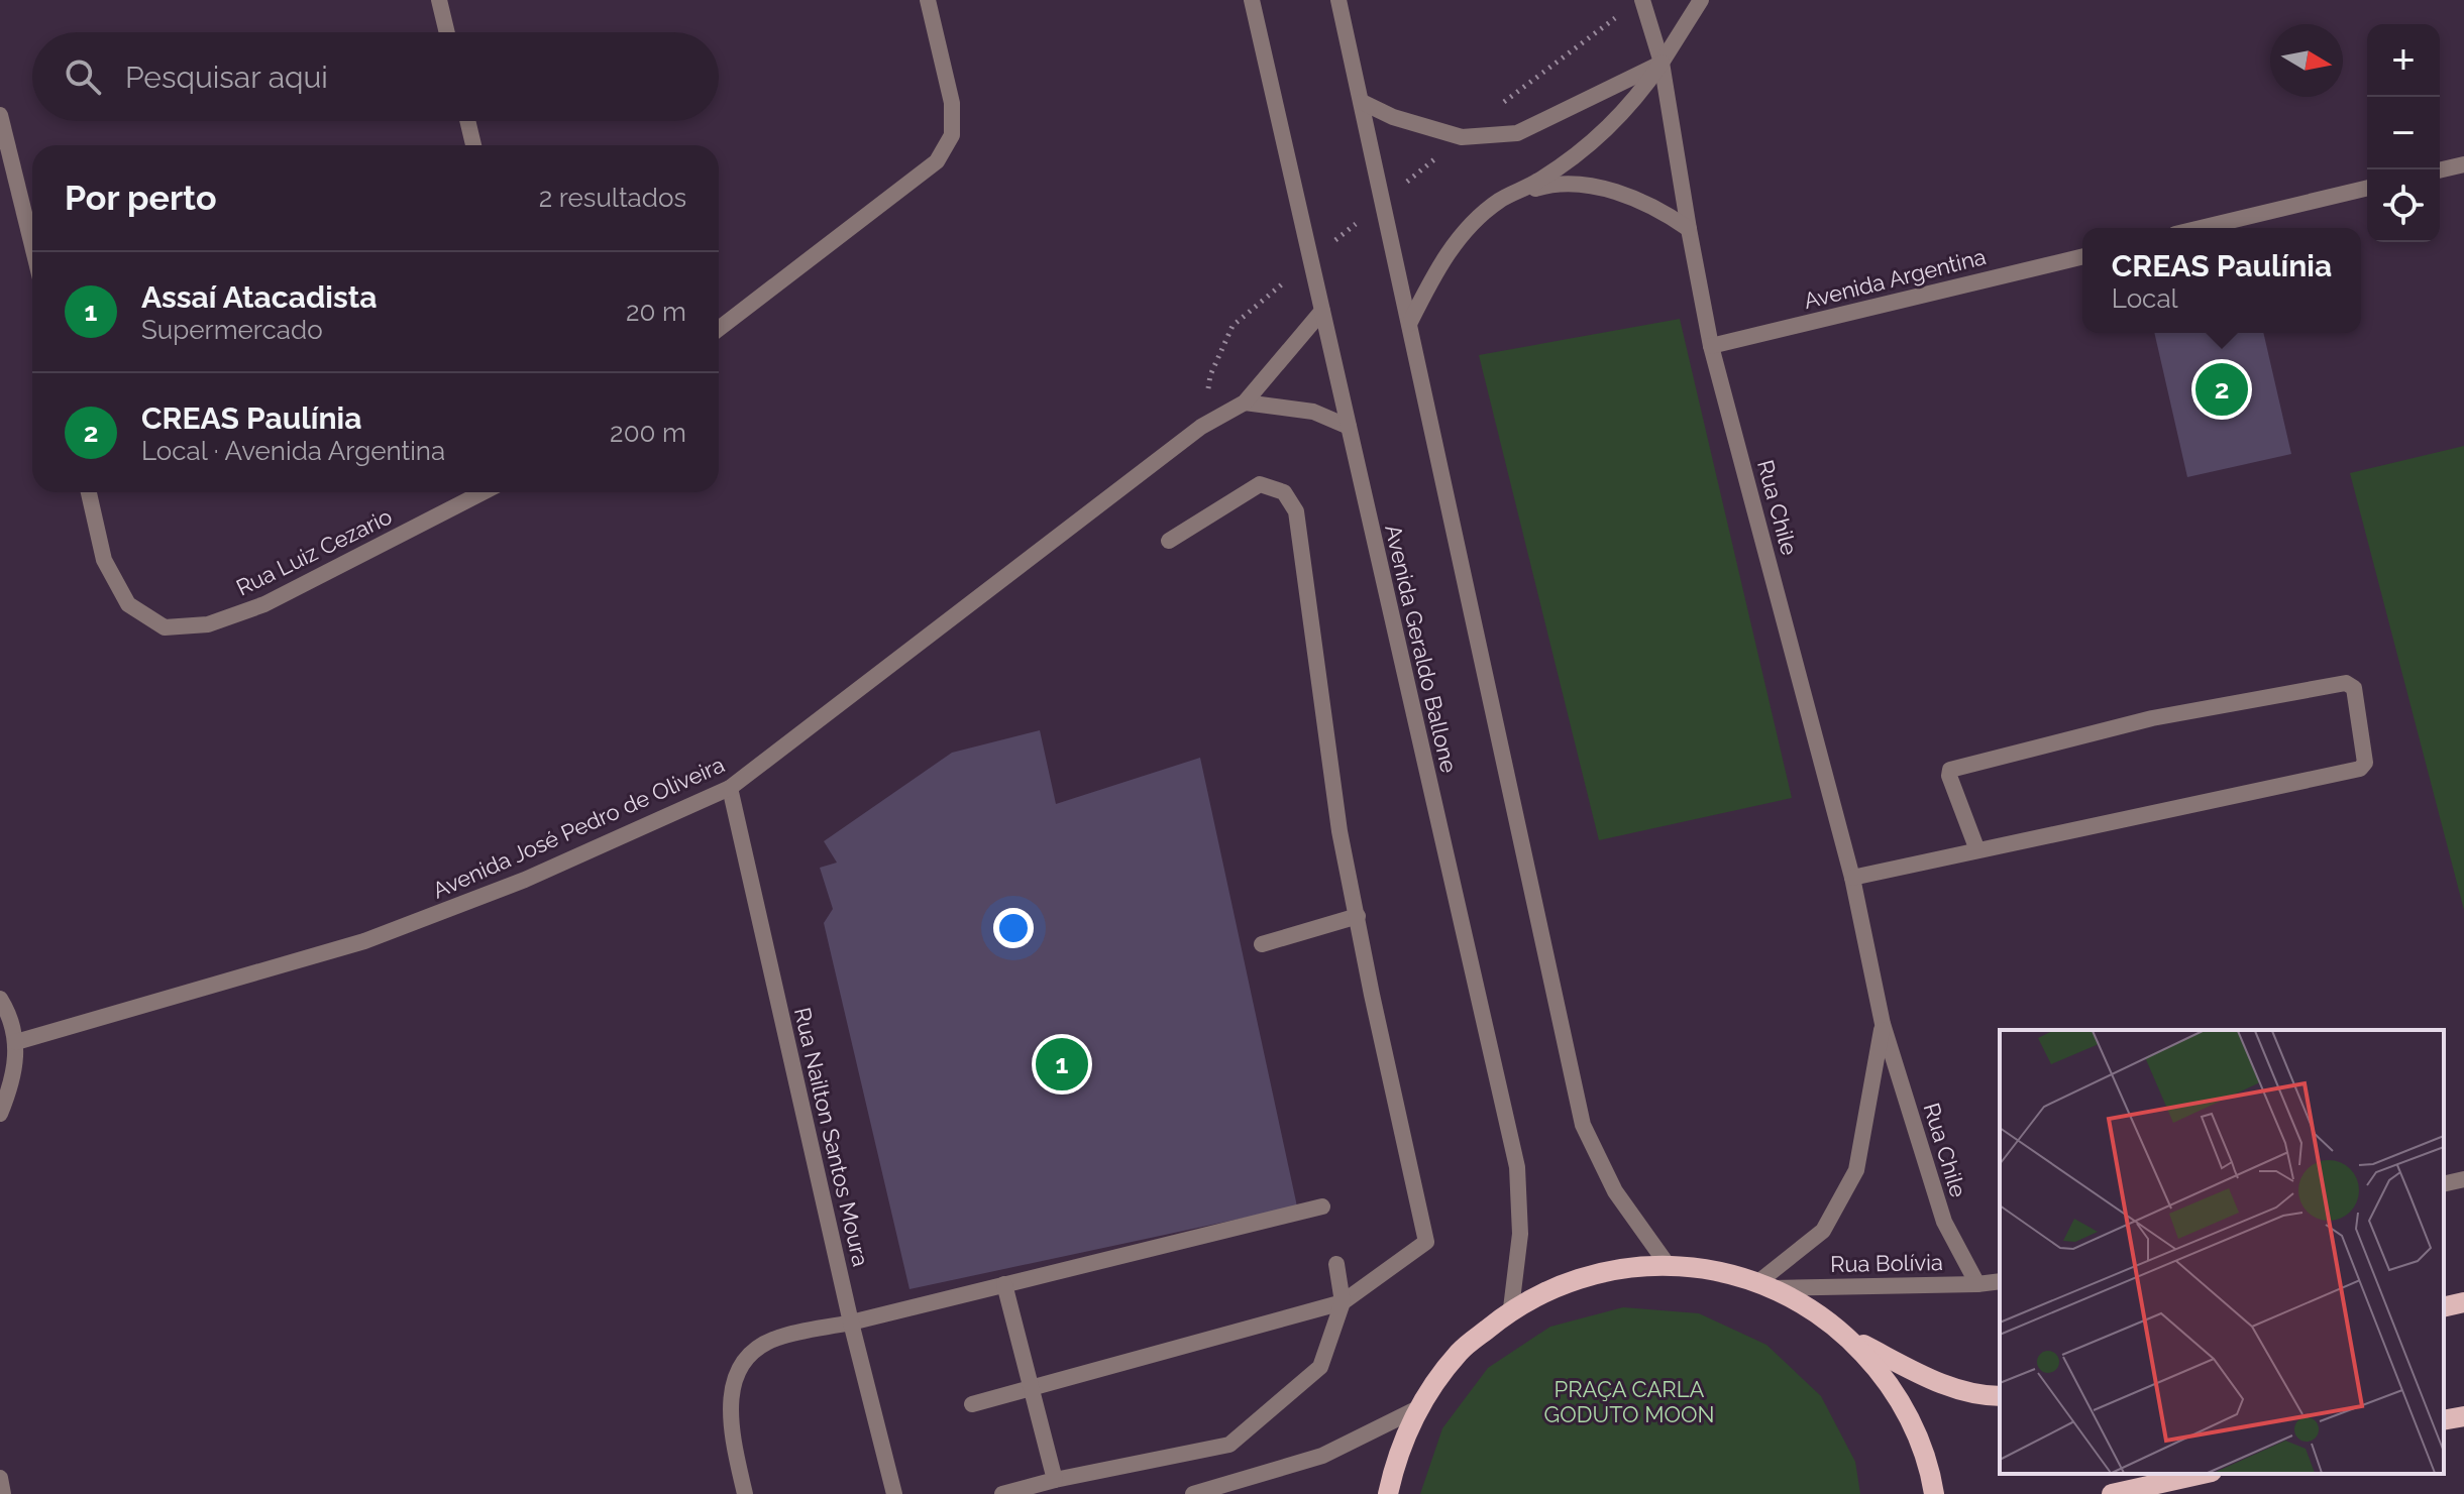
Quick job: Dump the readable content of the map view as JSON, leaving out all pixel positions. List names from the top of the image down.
{
  "streets": {
    "street": [
      "Avenida Argentina",
      "Rua Chile",
      "Rua Luiz Cezario",
      "Avenida Geraldo Ballone",
      "Avenida José Pedro de Oliveira",
      "Rua Nailton Santos Moura",
      "Rua Bolívia"
    ]
  },
  "crossings": [
    ["Avenida Argentina", "Rua Chile"],
    ["Rua Chile", "Rua Bolívia"],
    ["Avenida Geraldo Ballone", "Avenida José Pedro de Oliveira"],
    ["Avenida José Pedro de Oliveira", "Rua Nailton Santos Moura"]
  ],
  "parks": ["PRAÇA CARLA GODUTO MOON"],
  "north": "right",
  "page": {
    "map_buttons": ["+", "−"],
    "search": "Pesquisar aqui",
    "heading": ["Por perto", "2 resultados"],
    "popup": ["CREAS Paulínia", "Local"],
    "list": [
      {
        "mark": "1",
        "name": "Assaí Atacadista",
        "note": "Supermercado",
        "value": "20 m"
      },
      {
        "mark": "2",
        "name": "CREAS Paulínia",
        "note": "Local · Avenida Argentina",
        "value": "200 m"
      }
    ],
    "pins": ["2", "1"]
  }
}
